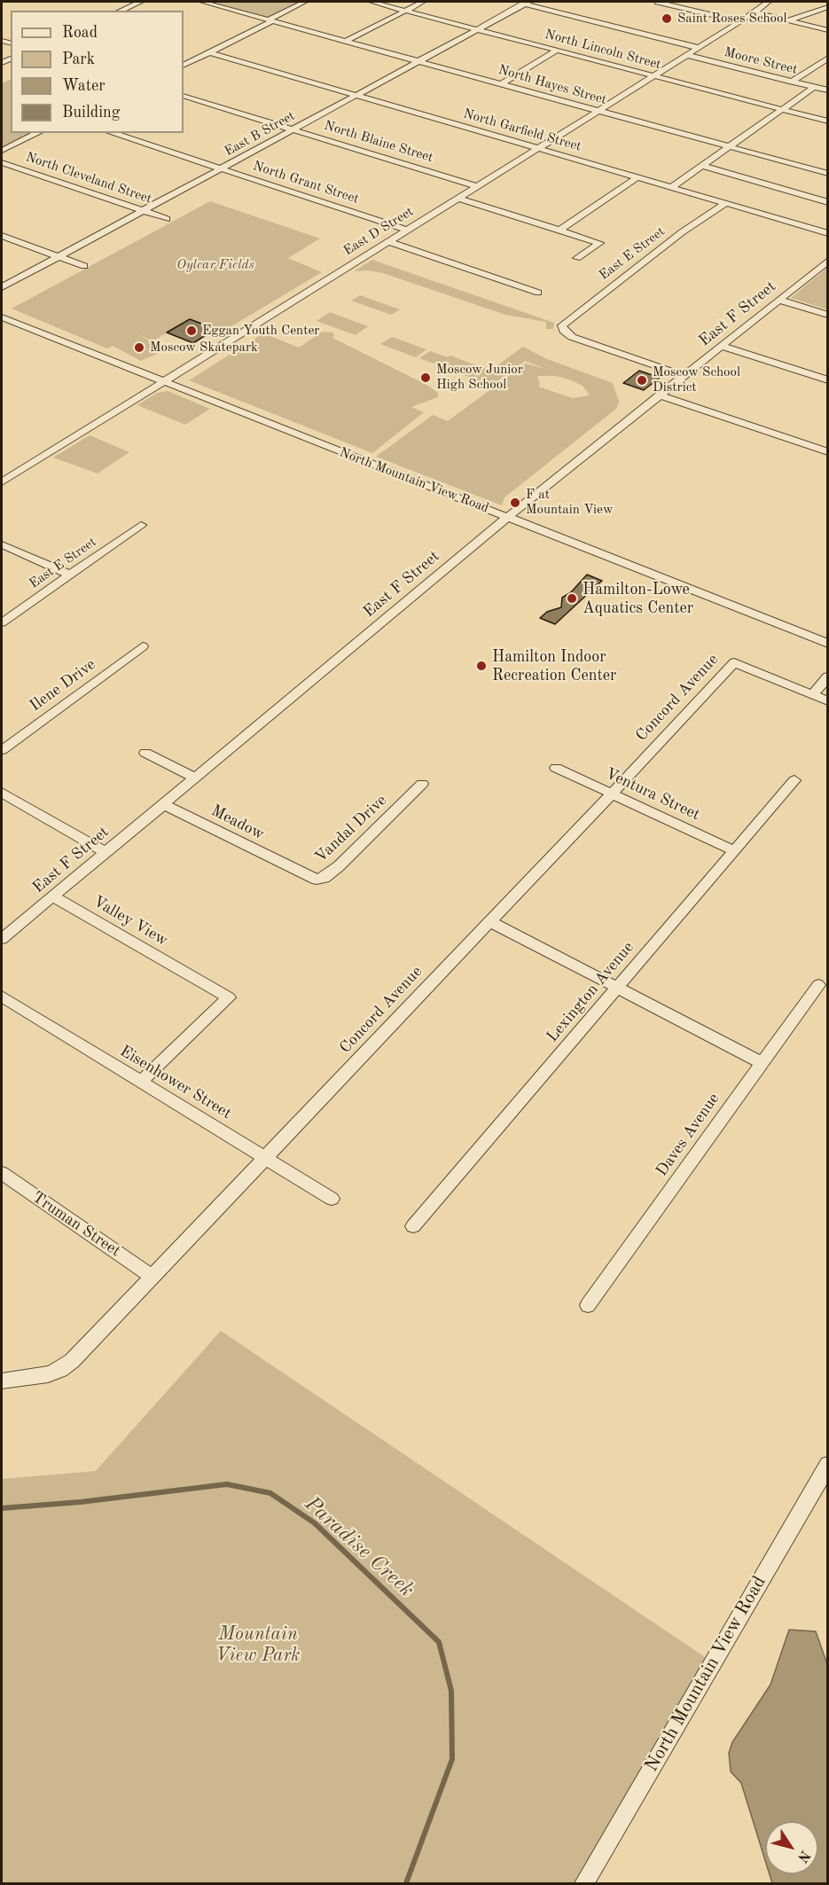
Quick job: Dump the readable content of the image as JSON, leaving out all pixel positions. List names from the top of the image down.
{
  "streets": {
    "street": [
      "North Lincoln Street",
      "Moore Street",
      "North Hayes Street",
      "North Garfield Street",
      "East B Street",
      "North Blaine Street",
      "North Cleveland Street",
      "North Grant Street",
      "East D Street",
      "East E Street",
      "East F Street",
      "North Mountain View Road",
      "Ilene Drive",
      "Concord Avenue",
      "Ventura Street",
      "Meadow",
      "Vandal Drive",
      "Valley View",
      "Lexington Avenue",
      "Eisenhower Street",
      "Daves Avenue",
      "Truman Street"
    ]
  },
  "crossings": [
    ["North Lincoln Street", "East B Street"],
    ["North Lincoln Street", "East D Street"],
    ["Moore Street", "East D Street"],
    ["North Hayes Street", "East B Street"],
    ["North Hayes Street", "East D Street"],
    ["North Garfield Street", "East B Street"],
    ["North Garfield Street", "East D Street"],
    ["North Garfield Street", "East E Street"],
    ["East B Street", "North Blaine Street"],
    ["East B Street", "North Cleveland Street"],
    ["East B Street", "North Grant Street"],
    ["North Blaine Street", "East D Street"],
    ["North Grant Street", "East D Street"],
    ["East D Street", "North Mountain View Road"],
    ["East E Street", "East F Street"],
    ["East F Street", "North Mountain View Road"],
    ["East F Street", "Meadow"],
    ["East F Street", "Valley View"],
    ["Concord Avenue", "Ventura Street"],
    ["Concord Avenue", "Eisenhower Street"],
    ["Concord Avenue", "Truman Street"],
    ["Ventura Street", "Lexington Avenue"],
    ["Meadow", "Vandal Drive"],
    ["Valley View", "Eisenhower Street"]
  ],
  "water": ["Paradise Creek"],
  "parks": ["Oylear Fields", "Mountain View Park"],
  "places": [
    "Saint Roses School",
    "Eggan Youth Center",
    "Moscow Skatepark",
    "Moscow Junior High School",
    "Moscow School District",
    "F at Mountain View",
    "Hamilton-Lowe Aquatics Center",
    "Hamilton Indoor Recreation Center"
  ],
  "legend": [
    "Road",
    "Park",
    "Water",
    "Building"
  ],
  "north": "bottom right"
}
